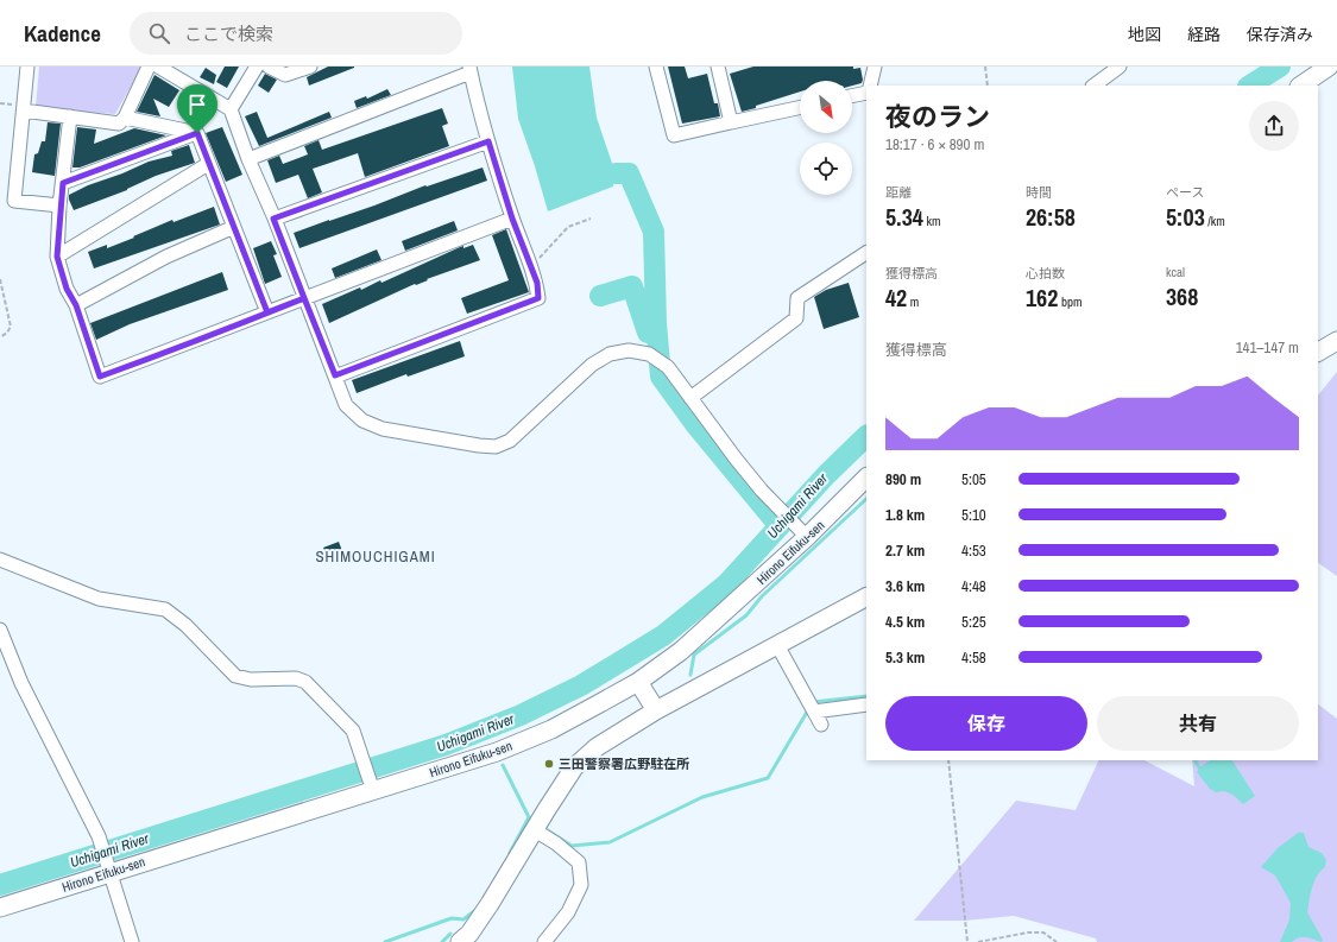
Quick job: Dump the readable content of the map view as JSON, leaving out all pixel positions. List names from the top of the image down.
{
  "streets": {
    "main road": ["Hirono Eifuku-sen"]
  },
  "districts": ["SHIMOUCHIGAMI"],
  "water": ["Uchigami River"],
  "places": ["三田警察署広野駐在所"],
  "north": "bottom right",
  "page": {
    "header": "Kadence",
    "search": "ここで検索",
    "nav": ["地図", "経路", "保存済み"],
    "heading": ["夜のラン", "18:17 · 6 × 890 m"],
    "stats": [
      ["距離", "5.34 km"],
      ["時間", "26:58"],
      ["ペース", "5:03 /km"],
      ["獲得標高", "42 m"],
      ["心拍数", "162 bpm"],
      ["kcal", "368"]
    ],
    "chart": ["獲得標高", "141–147 m"],
    "list": [
      {
        "name": "890 m",
        "note": "5:05"
      },
      {
        "name": "1.8 km",
        "note": "5:10"
      },
      {
        "name": "2.7 km",
        "note": "4:53"
      },
      {
        "name": "3.6 km",
        "note": "4:48"
      },
      {
        "name": "4.5 km",
        "note": "5:25"
      },
      {
        "name": "5.3 km",
        "note": "4:58"
      }
    ],
    "buttons": ["保存", "共有"]
  }
}
